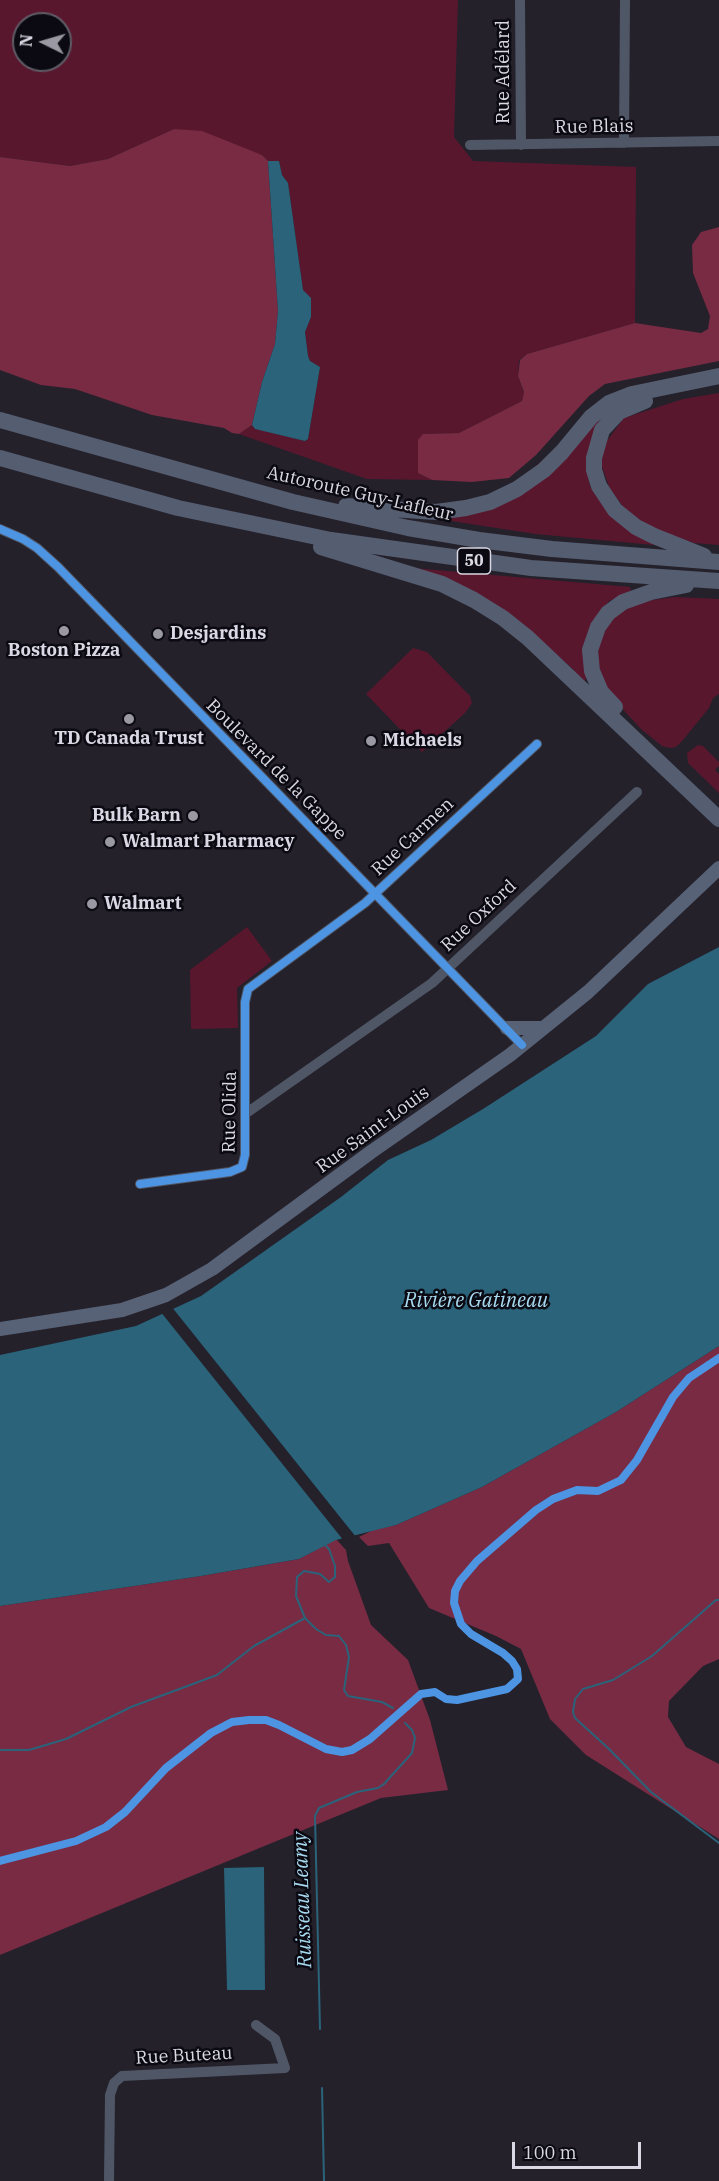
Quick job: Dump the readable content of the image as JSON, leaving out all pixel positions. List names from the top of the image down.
{
  "streets": {
    "highway": ["Autoroute Guy-Lafleur", "50"],
    "main road": ["Rue Saint-Louis"],
    "street": [
      "Rue Adélard",
      "Rue Blais",
      "Boulevard de la Gappe",
      "Rue Carmen",
      "Rue Oxford",
      "Rue Olida",
      "Rue Buteau"
    ]
  },
  "crossings": [
    ["Rue Adélard", "Rue Blais"],
    ["Boulevard de la Gappe", "Rue Carmen"],
    ["Boulevard de la Gappe", "Rue Oxford"],
    ["Boulevard de la Gappe", "Rue Saint-Louis"],
    ["Rue Carmen", "Rue Olida"],
    ["Rue Oxford", "Rue Olida"]
  ],
  "water": ["Rivière Gatineau", "Ruisseau Leamy"],
  "places": [
    "Boston Pizza",
    "Desjardins",
    "TD Canada Trust",
    "Michaels",
    "Bulk Barn",
    "Walmart Pharmacy",
    "Walmart"
  ],
  "scale_bar": "100 m",
  "north": "left"
}
